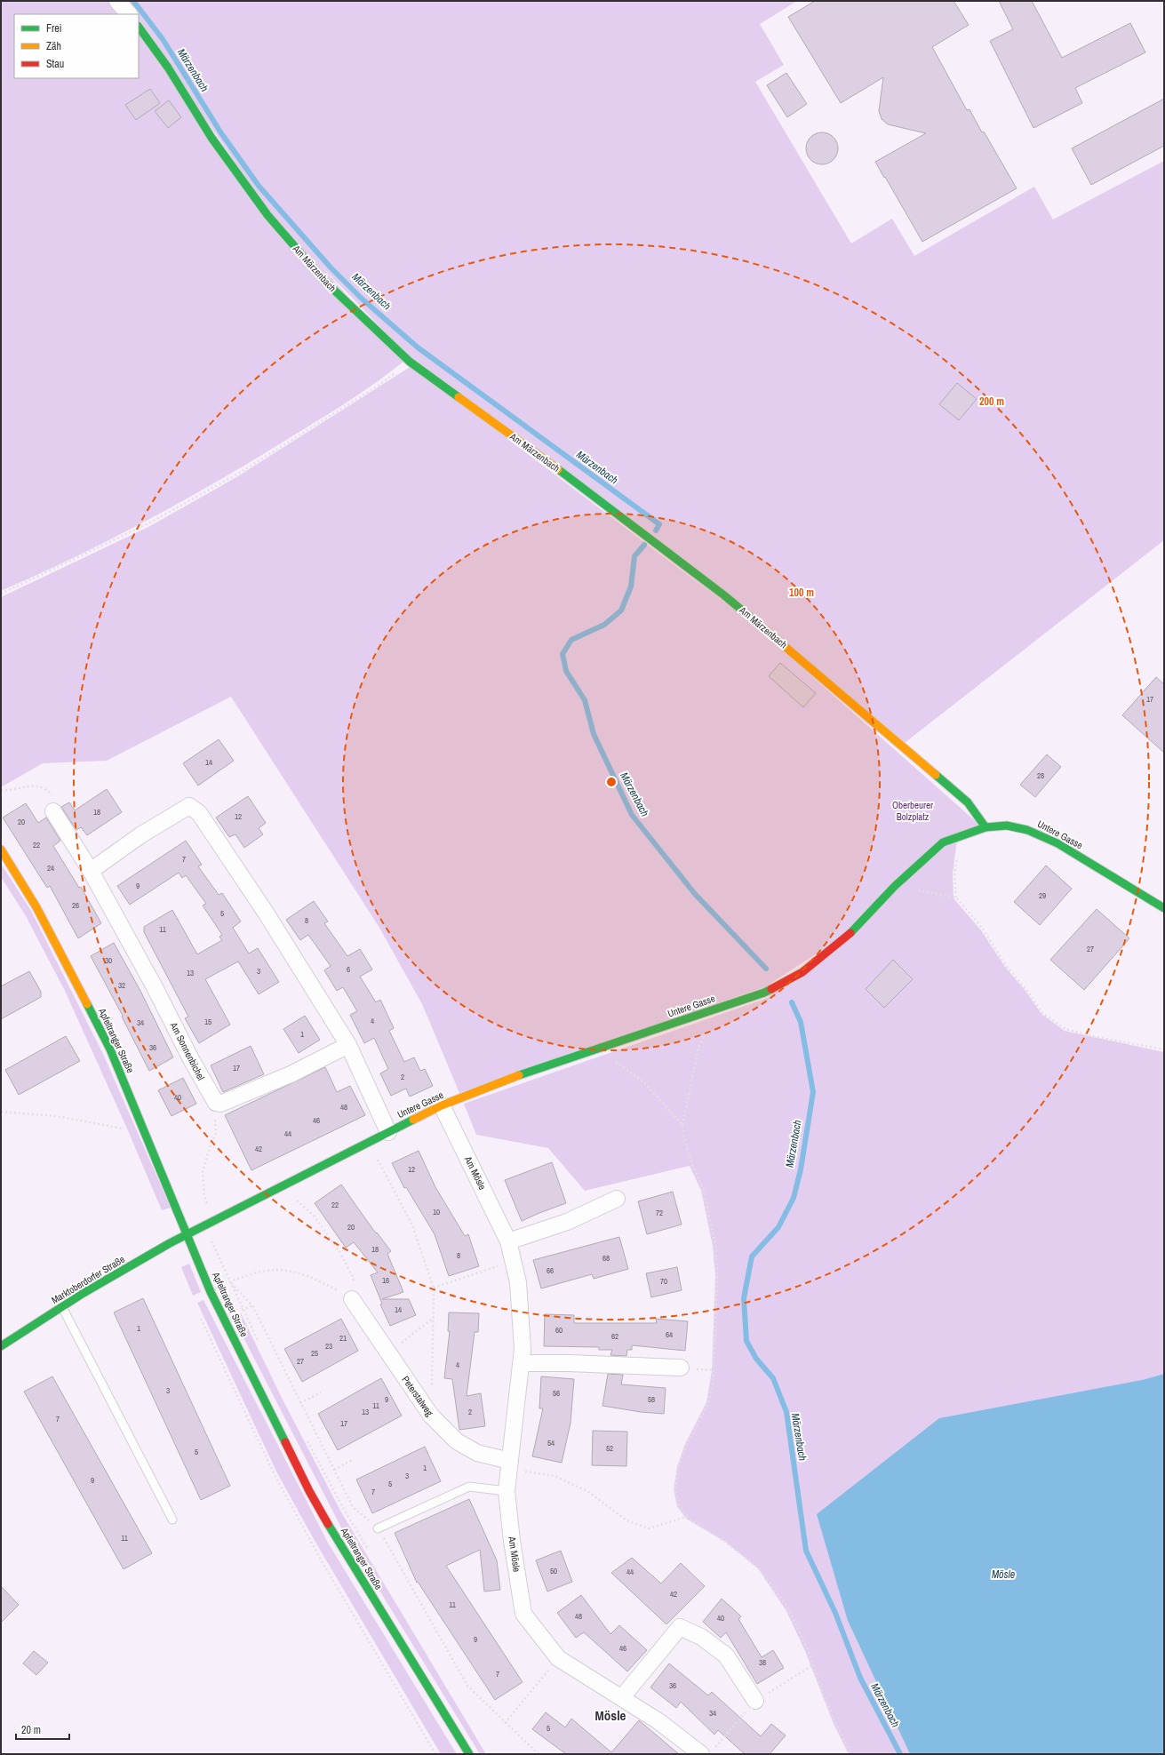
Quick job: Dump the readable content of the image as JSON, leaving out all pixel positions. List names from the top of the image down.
{
  "streets": {
    "street": [
      "Am Märzenbach",
      "Untere Gasse",
      "Apfeltranger Straße",
      "Am Sonnenbichel",
      "Am Mösle",
      "Marktoberdorfer Straße",
      "Peterstalweg"
    ]
  },
  "crossings": [
    ["Am Märzenbach", "Untere Gasse"],
    ["Untere Gasse", "Apfeltranger Straße"],
    ["Untere Gasse", "Am Mösle"],
    ["Untere Gasse", "Marktoberdorfer Straße"],
    ["Apfeltranger Straße", "Marktoberdorfer Straße"],
    ["Am Mösle", "Peterstalweg"]
  ],
  "districts": ["Mösle"],
  "water": ["Märzenbach", "Mösle"],
  "parks": ["Oberbeurer Bolzplatz"],
  "house_numbers": [
    "17",
    "14",
    "28",
    "18",
    "12",
    "20",
    "22",
    "7",
    "24",
    "9",
    "29",
    "26",
    "5",
    "8",
    "11",
    "27",
    "30",
    "6",
    "3",
    "13",
    "32",
    "4",
    "15",
    "34",
    "1",
    "36",
    "17",
    "2",
    "40",
    "48",
    "46",
    "44",
    "42",
    "12",
    "22",
    "10",
    "72",
    "20",
    "18",
    "8",
    "68",
    "66",
    "16",
    "70",
    "14",
    "1",
    "60",
    "64",
    "62",
    "21",
    "23",
    "25",
    "27",
    "4",
    "3",
    "56",
    "9",
    "58",
    "11",
    "13",
    "2",
    "7",
    "17",
    "54",
    "52",
    "5",
    "1",
    "3",
    "9",
    "5",
    "7",
    "11",
    "50",
    "44",
    "42",
    "11",
    "48",
    "40",
    "9",
    "46",
    "38",
    "7",
    "36",
    "34",
    "5"
  ],
  "legend": ["Frei", "Zäh", "Stau"],
  "scale_bar": "20 m",
  "rings": ["200 m", "100 m"]
}
